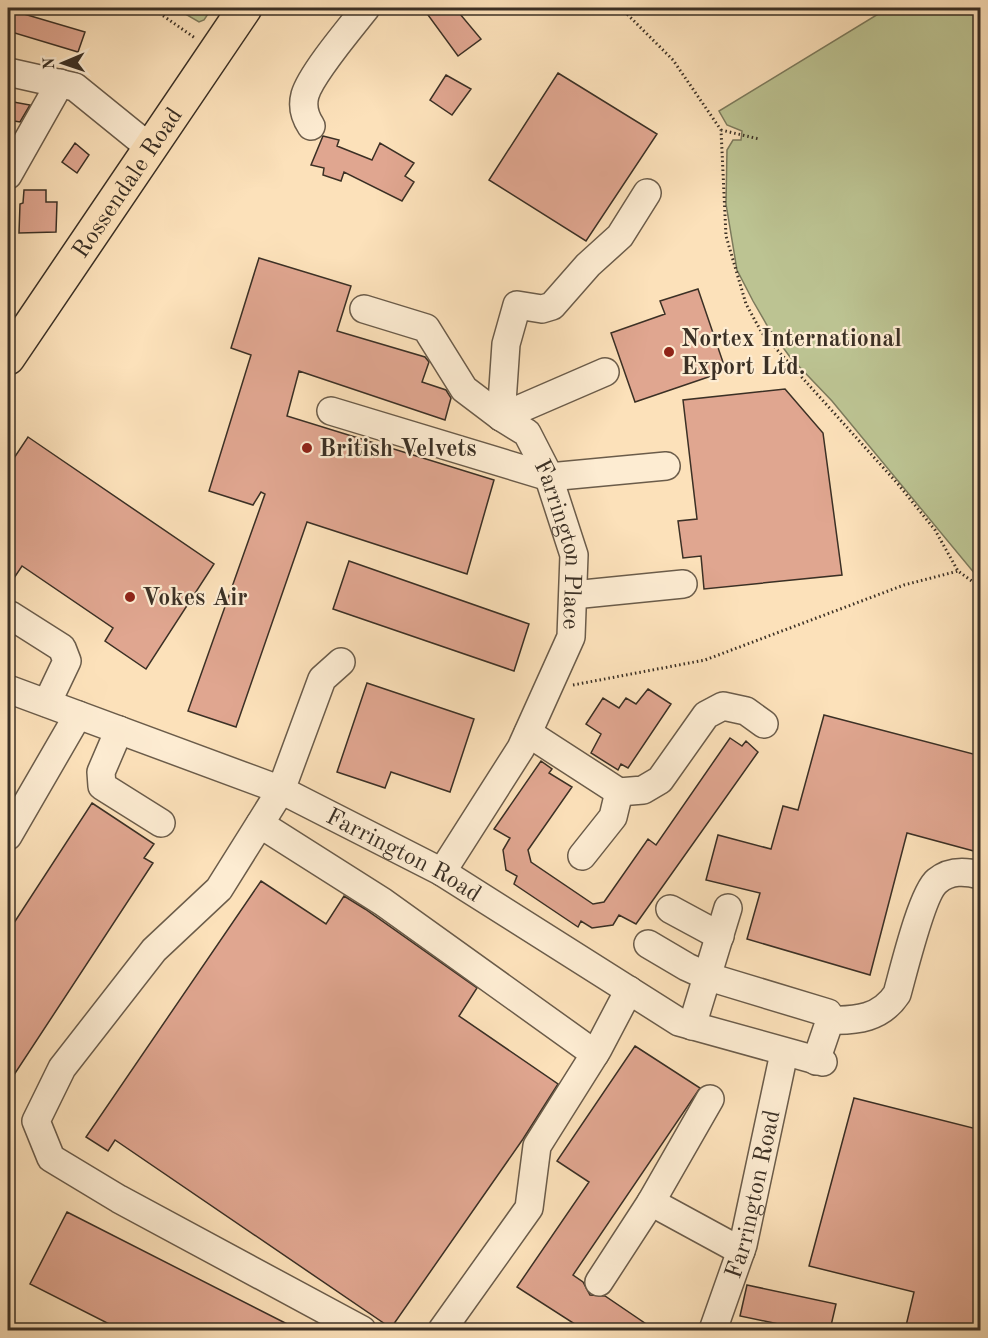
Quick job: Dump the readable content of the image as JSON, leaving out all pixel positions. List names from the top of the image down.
{
  "streets": {
    "highway": ["Rossendale Road"],
    "street": ["Farrington Place", "Farrington Road"]
  },
  "crossings": [
    ["Farrington Place", "Farrington Road"]
  ],
  "places": ["Nortex International Export Ltd.", "British Velvets", "Vokes Air"],
  "north": "left"
}
